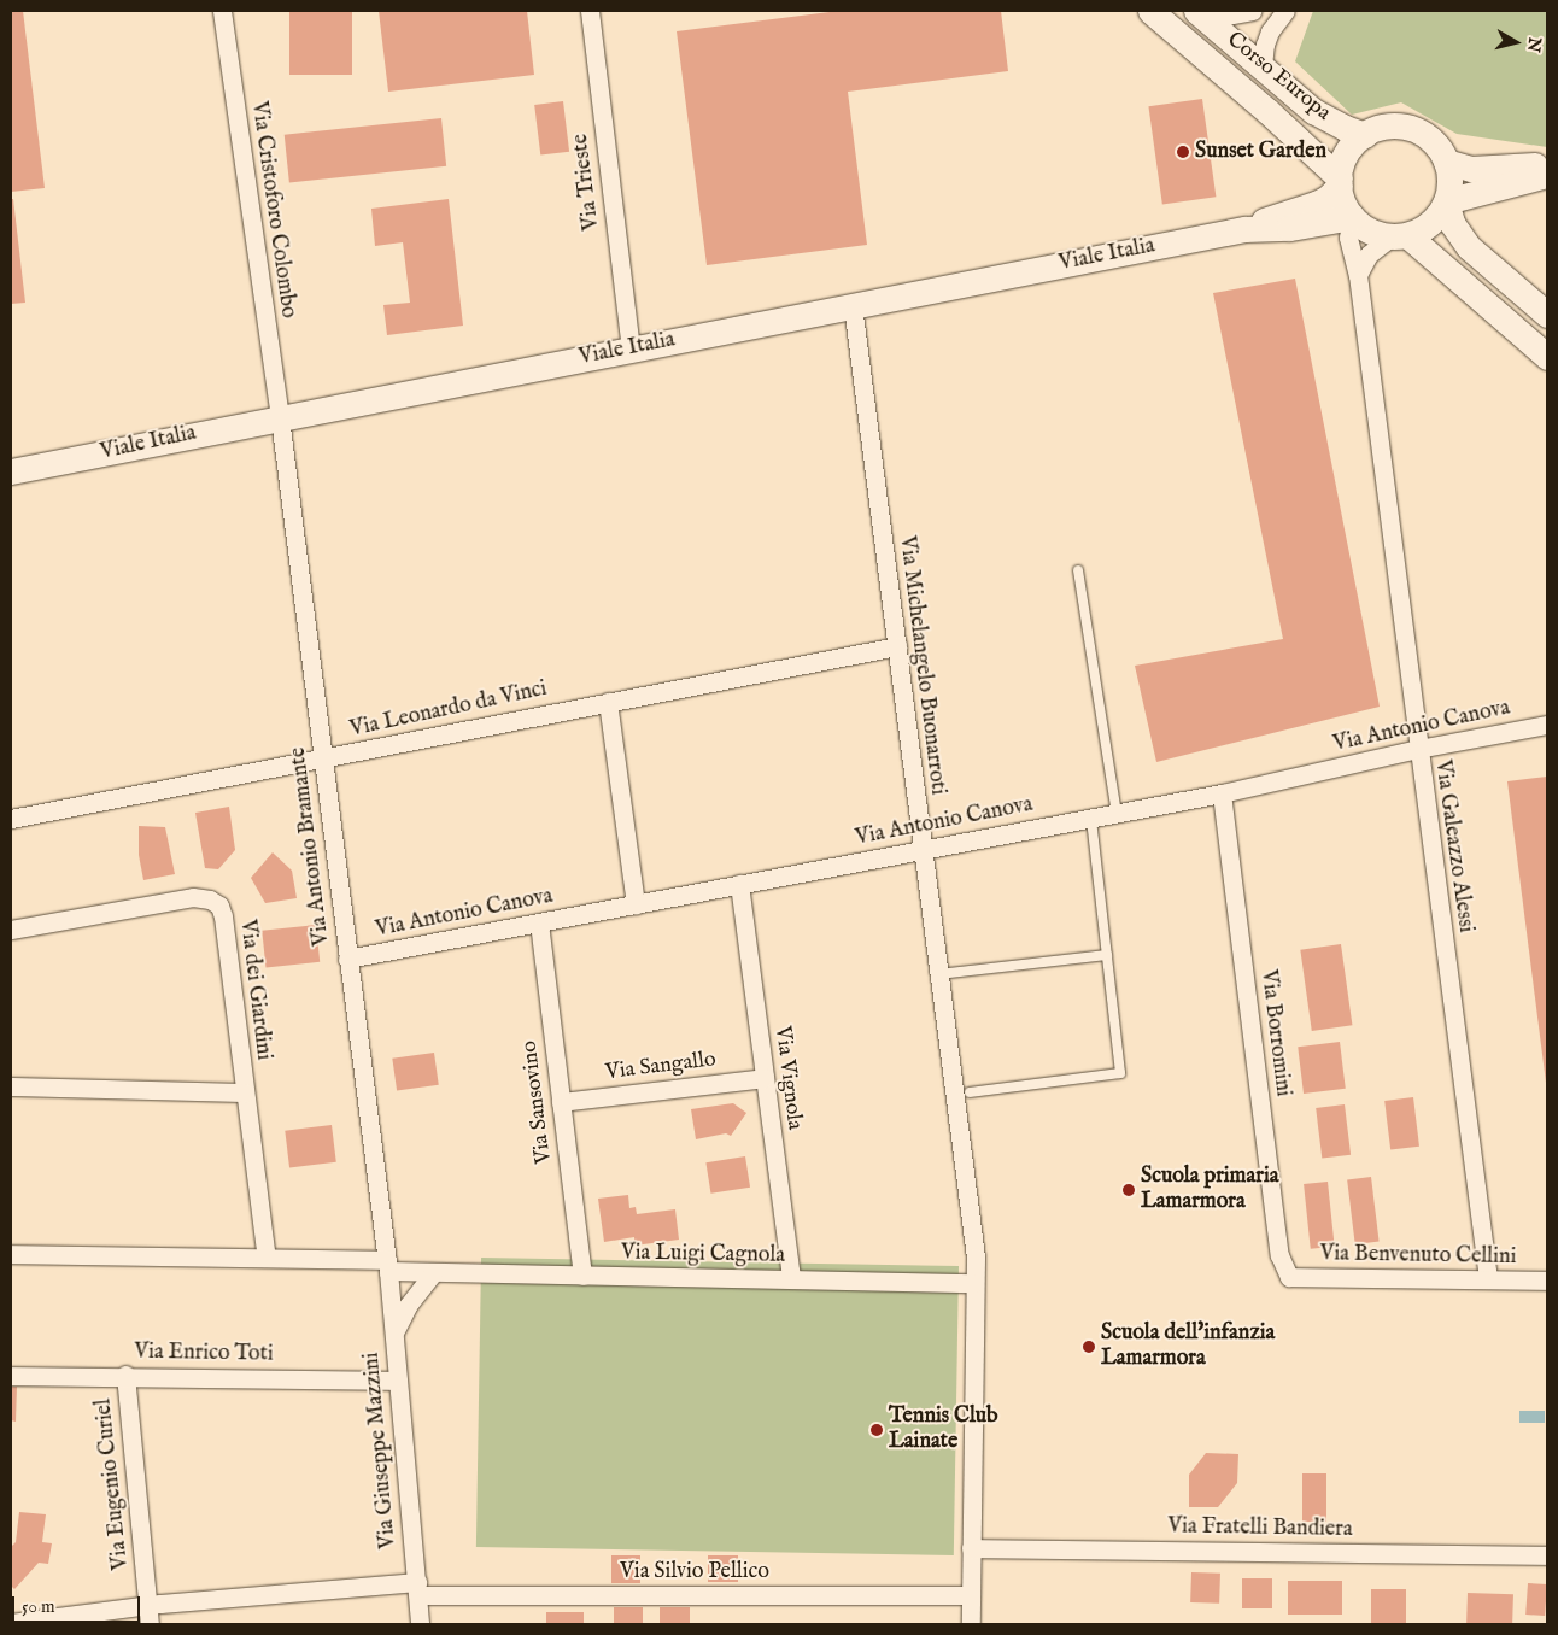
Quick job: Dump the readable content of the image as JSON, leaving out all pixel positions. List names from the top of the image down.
{
  "streets": {
    "street": [
      "Corso Europa",
      "Via Trieste",
      "Via Cristoforo Colombo",
      "Viale Italia",
      "Via Michelangelo Buonarroti",
      "Via Leonardo da Vinci",
      "Via Antonio Canova",
      "Via Antonio Bramante",
      "Via Galeazzo Alessi",
      "Via dei Giardini",
      "Via Borromini",
      "Via Sangallo",
      "Via Vignola",
      "Via Sansovino",
      "Via Luigi Cagnola",
      "Via Benvenuto Cellini",
      "Via Enrico Toti",
      "Via Giuseppe Mazzini",
      "Via Eugenio Curiel",
      "Via Fratelli Bandiera",
      "Via Silvio Pellico"
    ]
  },
  "crossings": [
    ["Corso Europa", "Viale Italia"],
    ["Corso Europa", "Via Galeazzo Alessi"],
    ["Via Trieste", "Viale Italia"],
    ["Via Cristoforo Colombo", "Viale Italia"],
    ["Via Cristoforo Colombo", "Via Antonio Bramante"],
    ["Viale Italia", "Via Michelangelo Buonarroti"],
    ["Viale Italia", "Via Antonio Bramante"],
    ["Viale Italia", "Via Galeazzo Alessi"],
    ["Via Michelangelo Buonarroti", "Via Leonardo da Vinci"],
    ["Via Michelangelo Buonarroti", "Via Antonio Canova"],
    ["Via Michelangelo Buonarroti", "Via Luigi Cagnola"],
    ["Via Michelangelo Buonarroti", "Via Fratelli Bandiera"],
    ["Via Michelangelo Buonarroti", "Via Silvio Pellico"],
    ["Via Leonardo da Vinci", "Via Antonio Bramante"],
    ["Via Antonio Canova", "Via Antonio Bramante"],
    ["Via Antonio Canova", "Via Galeazzo Alessi"],
    ["Via Antonio Canova", "Via Borromini"],
    ["Via Antonio Canova", "Via Vignola"],
    ["Via Antonio Canova", "Via Sansovino"],
    ["Via Antonio Bramante", "Via Luigi Cagnola"],
    ["Via Antonio Bramante", "Via Giuseppe Mazzini"],
    ["Via Galeazzo Alessi", "Via Benvenuto Cellini"],
    ["Via dei Giardini", "Via Luigi Cagnola"],
    ["Via Borromini", "Via Benvenuto Cellini"],
    ["Via Sangallo", "Via Vignola"],
    ["Via Sangallo", "Via Sansovino"],
    ["Via Vignola", "Via Luigi Cagnola"],
    ["Via Sansovino", "Via Luigi Cagnola"],
    ["Via Luigi Cagnola", "Via Giuseppe Mazzini"],
    ["Via Enrico Toti", "Via Giuseppe Mazzini"],
    ["Via Enrico Toti", "Via Eugenio Curiel"],
    ["Via Giuseppe Mazzini", "Via Silvio Pellico"],
    ["Via Eugenio Curiel", "Via Silvio Pellico"]
  ],
  "places": [
    "Sunset Garden",
    "Scuola primaria Lamarmora",
    "Scuola dell'infanzia Lamarmora",
    "Tennis Club Lainate"
  ],
  "scale_bar": "50 m",
  "north": "right"
}
